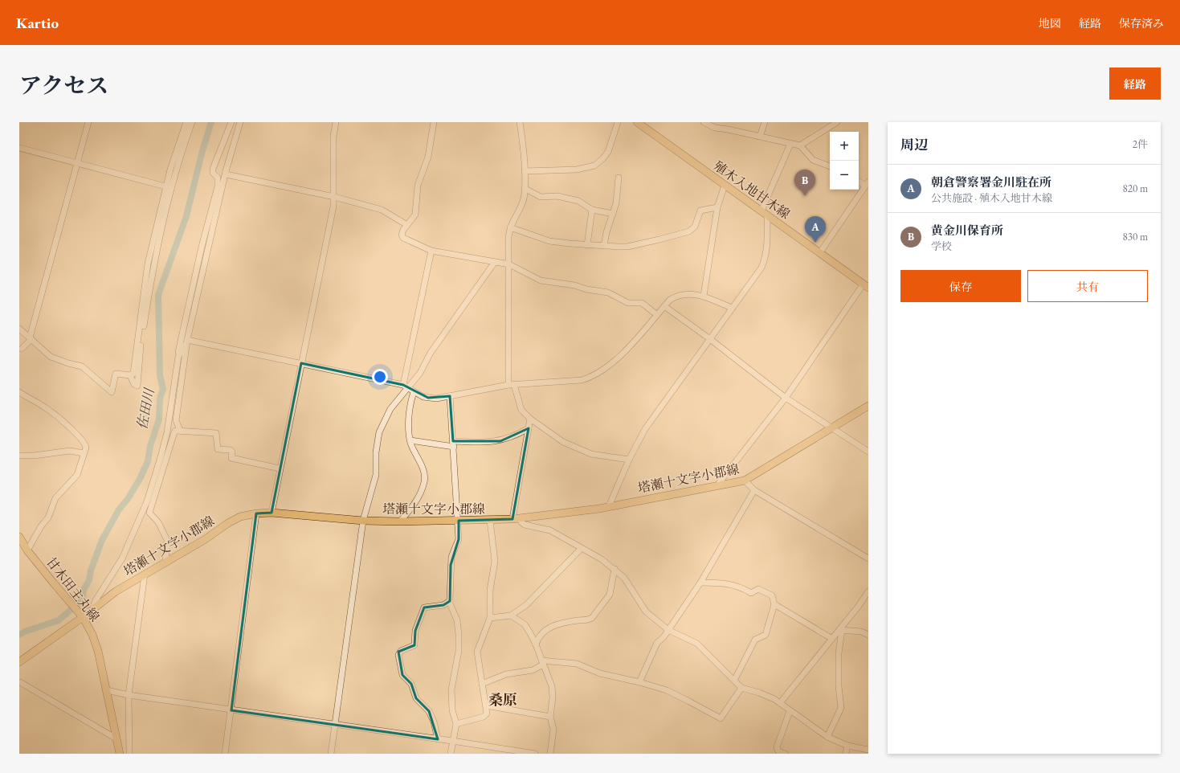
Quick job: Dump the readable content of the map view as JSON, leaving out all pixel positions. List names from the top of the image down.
{
  "streets": {
    "main road": ["殖木入地甘木線", "塔瀬十文字小郡線", "甘木田主丸線"]
  },
  "crossings": [
    ["塔瀬十文字小郡線", "甘木田主丸線"]
  ],
  "districts": ["桑原"],
  "water": ["佐田川"],
  "page": {
    "header": "Kartio",
    "nav": ["地図", "経路", "保存済み"],
    "title": "アクセス",
    "buttons": [
      "経路",
      ["保存", "共有"]
    ],
    "heading": ["周辺", "2件"],
    "map_buttons": ["+", "−"],
    "list": [
      {
        "mark": "A",
        "name": "朝倉警察署金川駐在所",
        "note": "公共施設 · 殖木入地甘木線",
        "value": "820 m"
      },
      {
        "mark": "B",
        "name": "黄金川保育所",
        "note": "学校",
        "value": "830 m"
      }
    ],
    "pins": ["B", "A"]
  }
}
